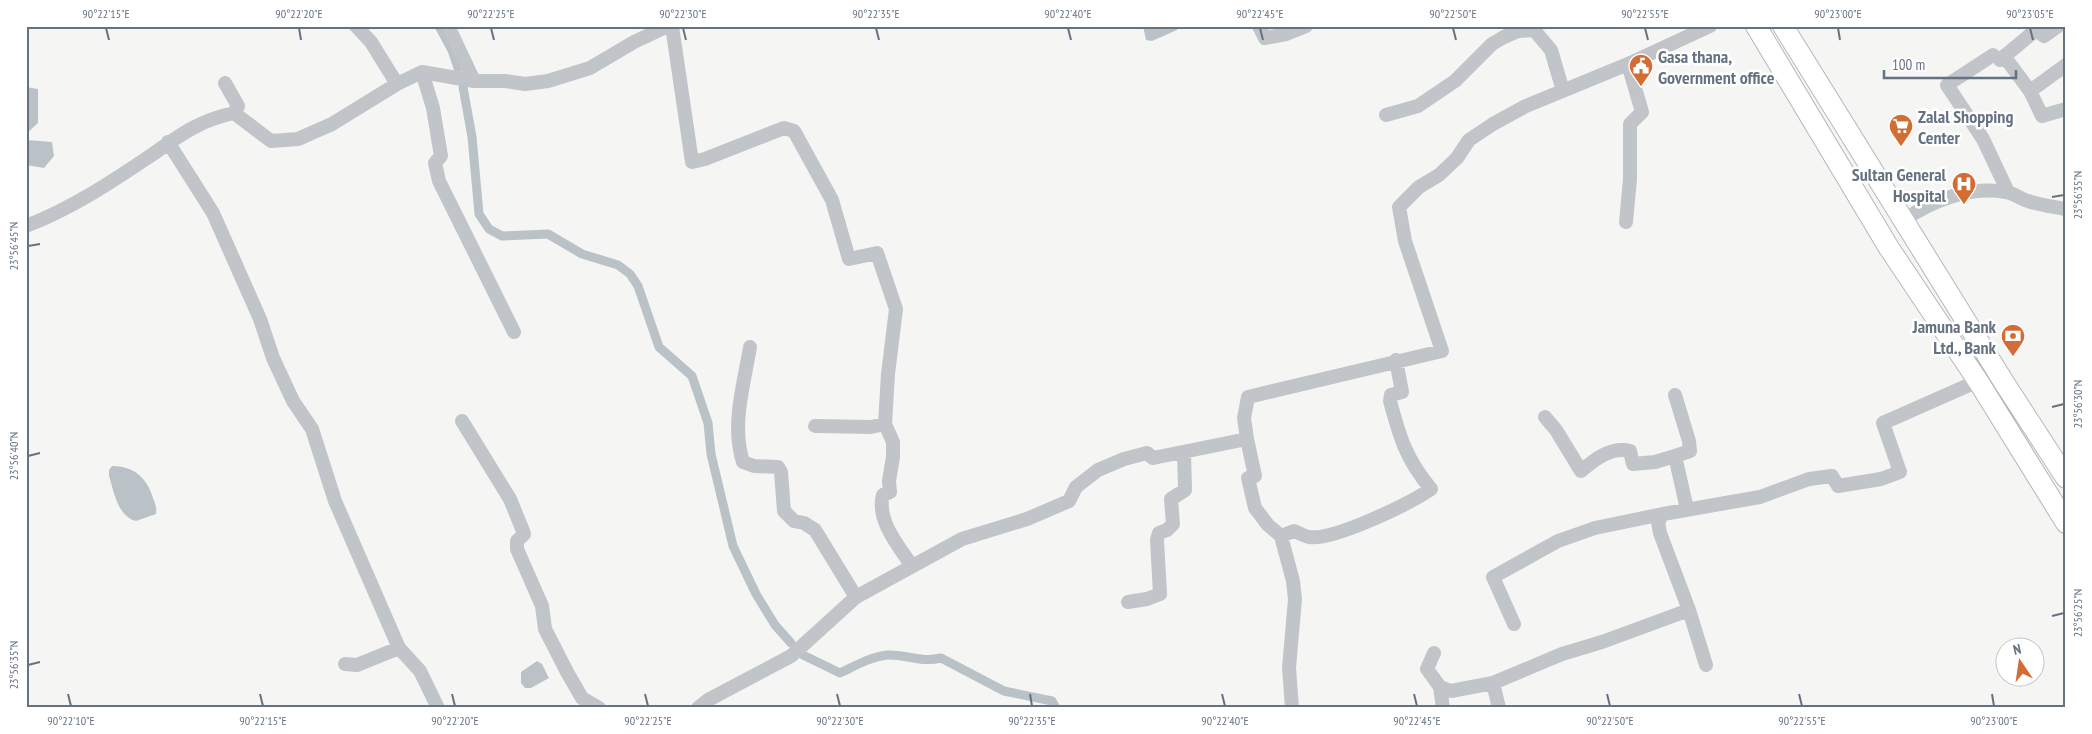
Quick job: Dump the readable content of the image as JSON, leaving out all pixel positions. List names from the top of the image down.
{
  "places": {
    "public building": ["Gasa thana, Government office"],
    "supermarket": ["Zalal Shopping Center"],
    "hospital": ["Sultan General Hospital"],
    "bank": ["Jamuna Bank Ltd., Bank"]
  },
  "scale_bar": "100 m",
  "north": "top",
  "coordinates": [
    "90°22'15\"E",
    "90°22'20\"E",
    "90°22'25\"E",
    "90°22'30\"E",
    "90°22'35\"E",
    "90°22'40\"E",
    "90°22'45\"E",
    "90°22'50\"E",
    "90°22'55\"E",
    "90°23'00\"E",
    "90°23'05\"E",
    "23°56'35\"N",
    "23°56'45\"N",
    "23°56'30\"N",
    "23°56'40\"N",
    "23°56'25\"N",
    "90°22'10\"E"
  ]
}
